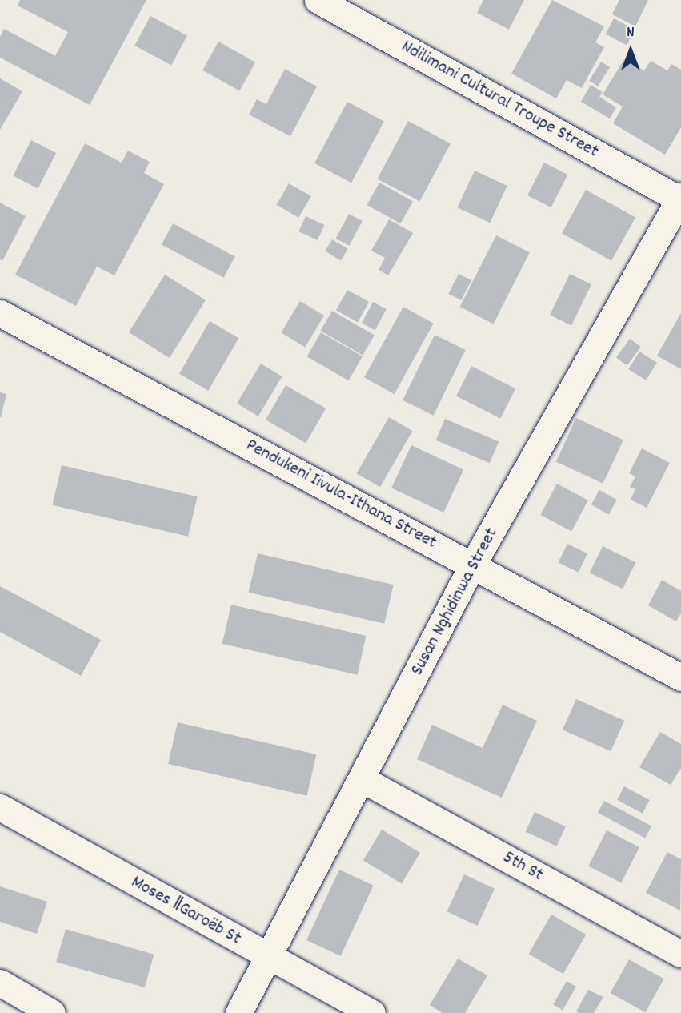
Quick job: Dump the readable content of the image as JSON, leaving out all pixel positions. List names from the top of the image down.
{
  "streets": {
    "street": [
      "Ndilimani Cultural Troupe Street",
      "Pendukeni Iivula-Ithana Street",
      "Susan Nghidinwa Street",
      "5th St",
      "Moses ǁGaroëb St"
    ]
  },
  "crossings": [
    ["Ndilimani Cultural Troupe Street", "Susan Nghidinwa Street"],
    ["Pendukeni Iivula-Ithana Street", "Susan Nghidinwa Street"],
    ["Susan Nghidinwa Street", "5th St"],
    ["Susan Nghidinwa Street", "Moses ǁGaroëb St"]
  ],
  "north": "top"
}
